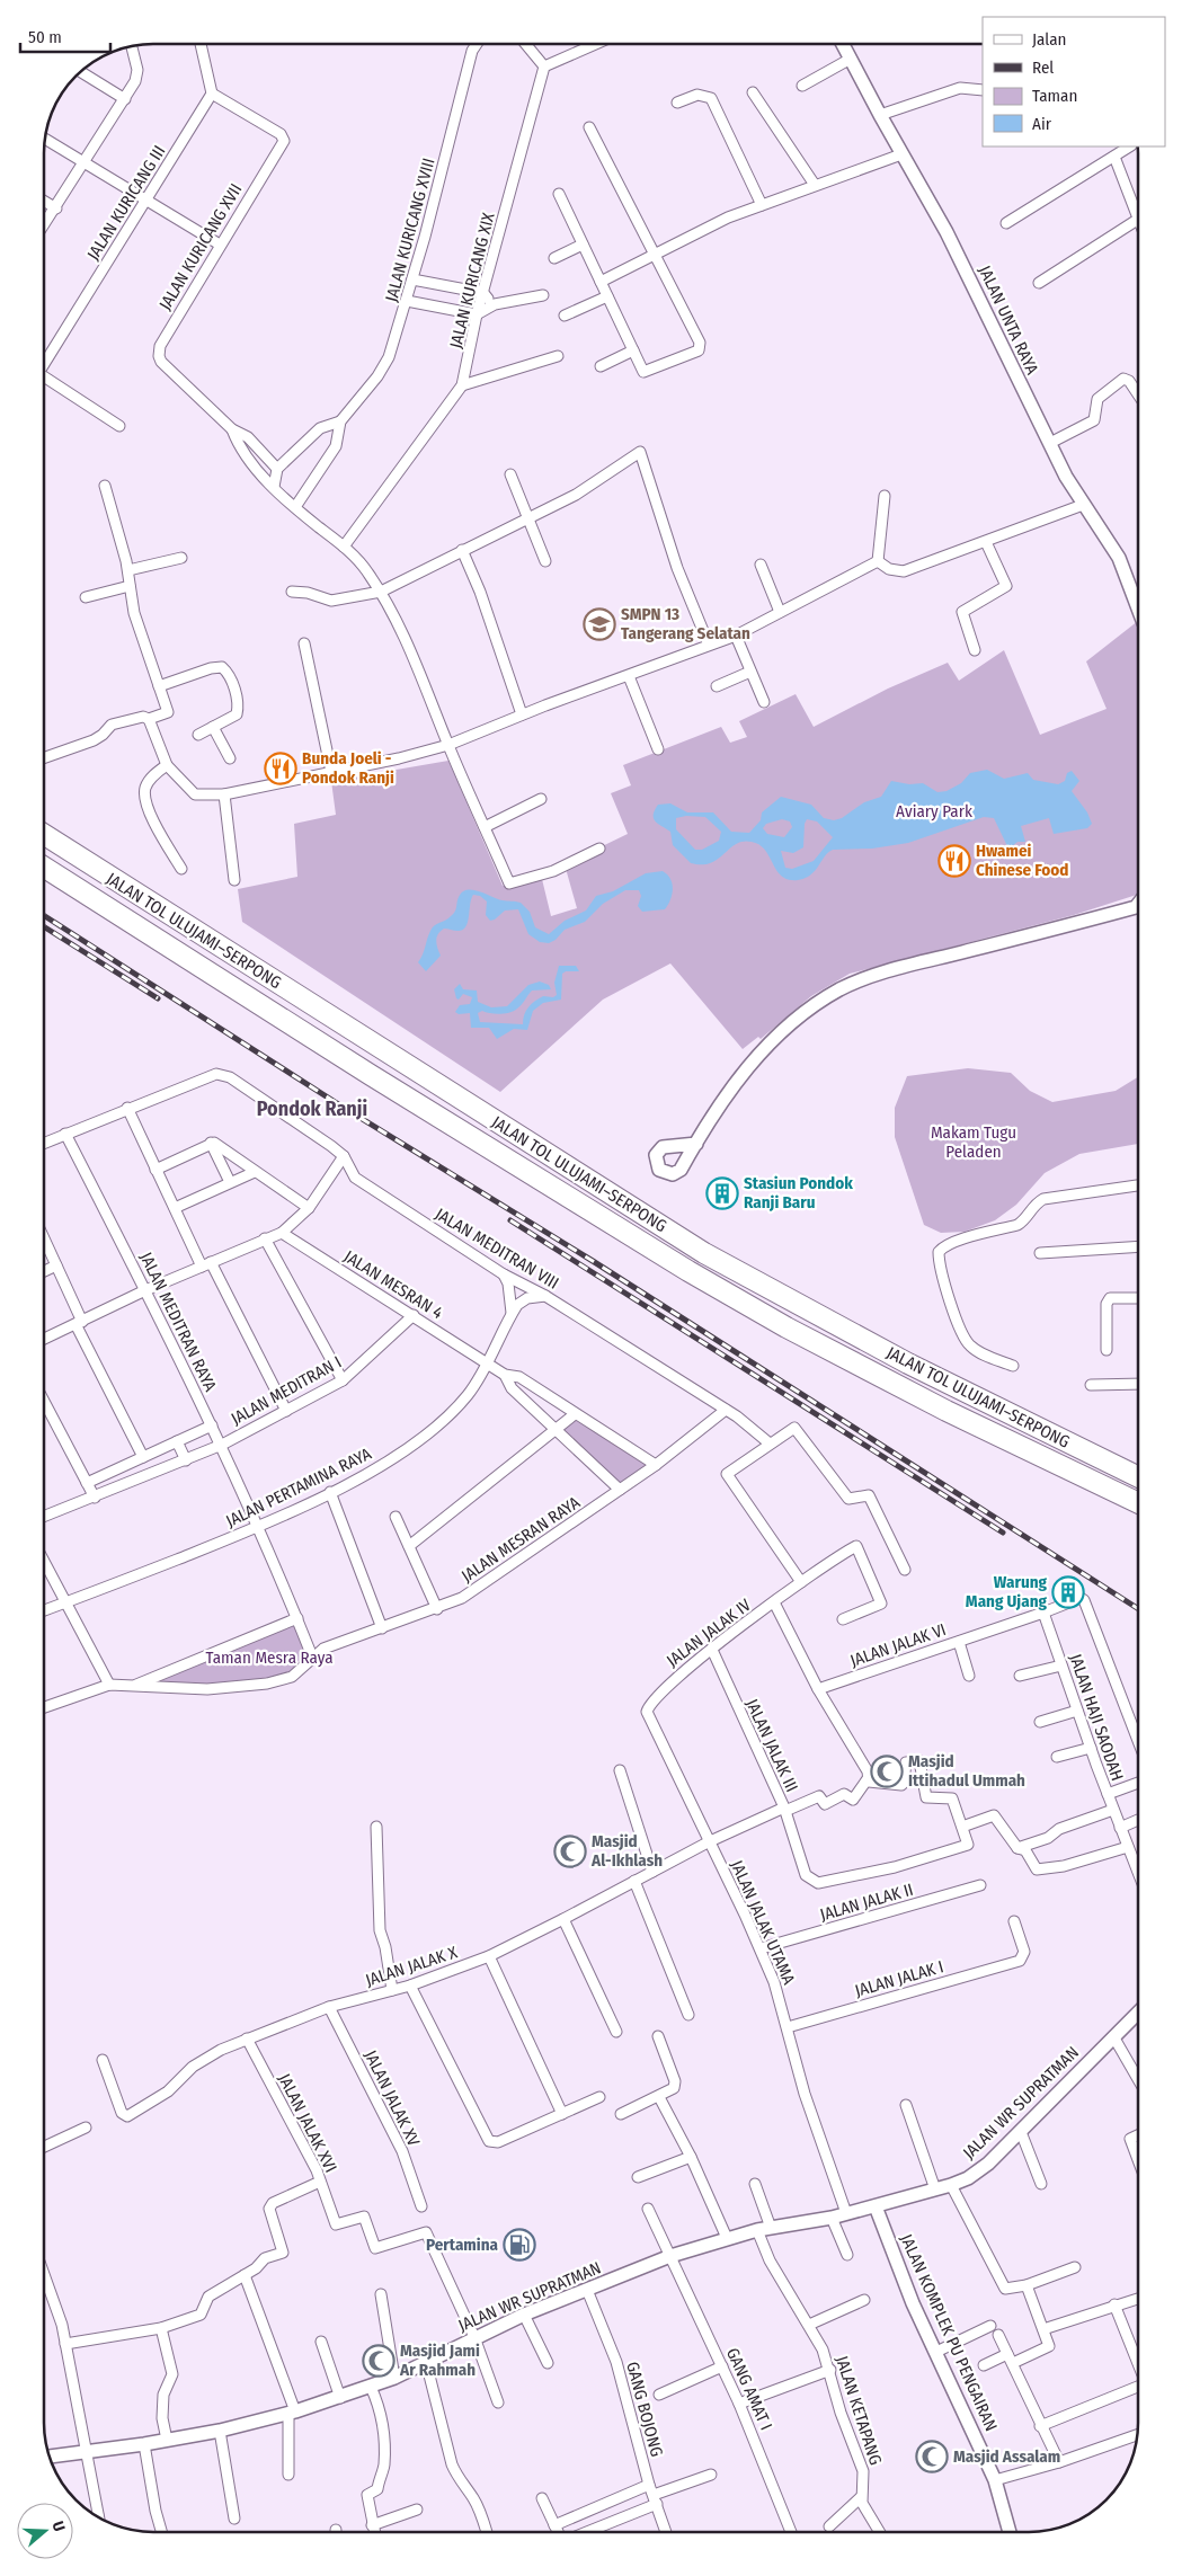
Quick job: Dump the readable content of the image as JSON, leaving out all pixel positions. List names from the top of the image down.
{
  "streets": {
    "highway": ["JALAN TOL ULUJAMI–SERPONG"],
    "street": [
      "JALAN KURICANG III",
      "JALAN KURICANG XVIII",
      "JALAN KURICANG XVII",
      "JALAN KURICANG XIX",
      "JALAN UNTA RAYA",
      "JALAN MEDITRAN VIII",
      "JALAN MESRAN 4",
      "JALAN MEDITRAN RAYA",
      "JALAN MEDITRAN I",
      "JALAN PERTAMINA RAYA",
      "JALAN MESRAN RAYA",
      "JALAN JALAK IV",
      "JALAN JALAK VI",
      "JALAN HAJI SAODAH",
      "JALAN JALAK III",
      "JALAN JALAK II",
      "JALAN JALAK UTAMA",
      "JALAN JALAK X",
      "JALAN JALAK I",
      "JALAN JALAK XV",
      "JALAN WR SUPRATMAN",
      "JALAN JALAK XVI",
      "JALAN KOMPLEK PU PENGAIRAN",
      "GANG AMAT I",
      "GANG BOJONG",
      "JALAN KETAPANG"
    ]
  },
  "crossings": [
    ["JALAN KURICANG III", "JALAN KURICANG XVII"],
    ["JALAN KURICANG XVIII", "JALAN KURICANG XVII"],
    ["JALAN KURICANG XVII", "JALAN KURICANG XIX"],
    ["JALAN MEDITRAN VIII", "JALAN PERTAMINA RAYA"],
    ["JALAN MEDITRAN VIII", "JALAN MESRAN RAYA"],
    ["JALAN MESRAN 4", "JALAN MEDITRAN I"],
    ["JALAN MESRAN 4", "JALAN PERTAMINA RAYA"],
    ["JALAN MEDITRAN RAYA", "JALAN MEDITRAN I"],
    ["JALAN MEDITRAN RAYA", "JALAN PERTAMINA RAYA"],
    ["JALAN JALAK IV", "JALAN JALAK III"],
    ["JALAN JALAK IV", "JALAN JALAK UTAMA"],
    ["JALAN JALAK VI", "JALAN HAJI SAODAH"],
    ["JALAN JALAK III", "JALAN JALAK UTAMA"],
    ["JALAN JALAK III", "JALAN JALAK X"],
    ["JALAN JALAK II", "JALAN JALAK UTAMA"],
    ["JALAN JALAK UTAMA", "JALAN JALAK X"],
    ["JALAN JALAK UTAMA", "JALAN JALAK I"],
    ["JALAN JALAK UTAMA", "JALAN WR SUPRATMAN"],
    ["JALAN JALAK X", "JALAN JALAK XV"],
    ["JALAN JALAK X", "JALAN JALAK XVI"],
    ["JALAN WR SUPRATMAN", "JALAN JALAK XVI"],
    ["JALAN WR SUPRATMAN", "JALAN KOMPLEK PU PENGAIRAN"],
    ["JALAN WR SUPRATMAN", "GANG AMAT I"],
    ["JALAN WR SUPRATMAN", "GANG BOJONG"],
    ["JALAN WR SUPRATMAN", "JALAN KETAPANG"]
  ],
  "districts": ["Pondok Ranji"],
  "parks": ["Aviary Park", "Makam Tugu Peladen", "Taman Mesra Raya"],
  "places": {
    "school or university": ["SMPN 13 Tangerang Selatan"],
    "restaurant": ["Bunda Joeli - Pondok Ranji", "Hwamei Chinese Food"],
    "building": ["Stasiun Pondok Ranji Baru", "Warung Mang Ujang"],
    "mosque": [
      "Masjid Ittihadul Ummah",
      "Masjid Al-Ikhlash",
      "Masjid Jami Ar Rahmah",
      "Masjid Assalam"
    ],
    "fuel station": ["Pertamina"]
  },
  "legend": [
    "Jalan",
    "Rel",
    "Taman",
    "Air"
  ],
  "scale_bar": "50 m",
  "north": "right"
}
